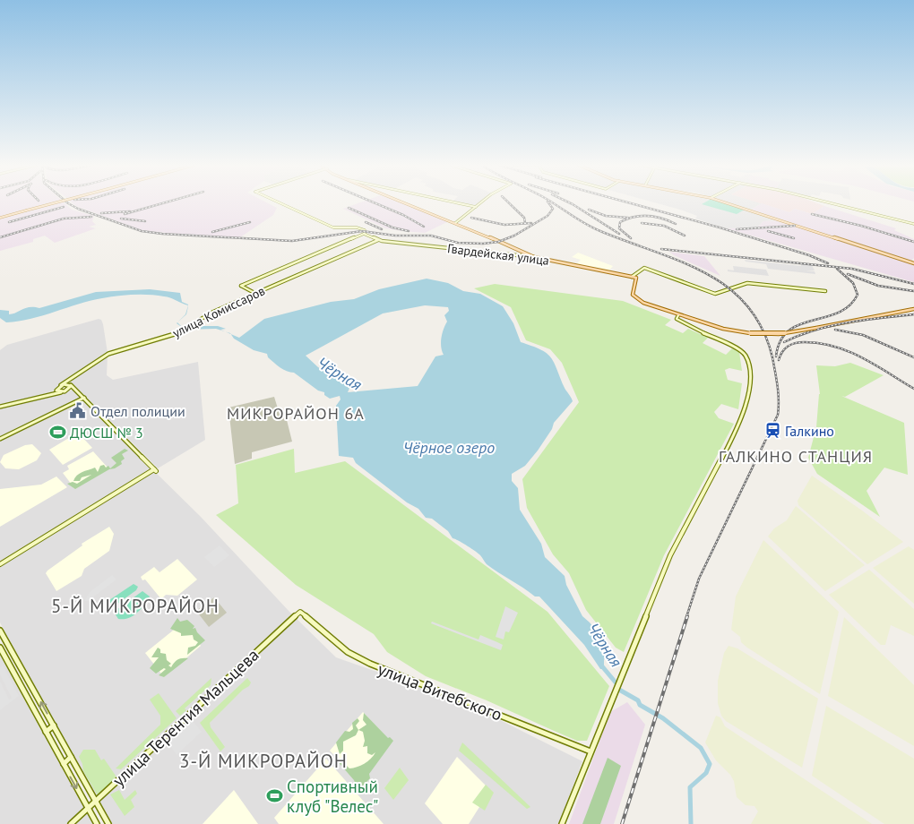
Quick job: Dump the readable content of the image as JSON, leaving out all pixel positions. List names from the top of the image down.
{
  "streets": {
    "main road": [
      "Гвардейская улица",
      "улица Комиссаров",
      "улица Витебского",
      "улица Терентия Мальцева"
    ]
  },
  "crossings": [
    ["Гвардейская улица", "улица Комиссаров"],
    ["улица Витебского", "улица Терентия Мальцева"]
  ],
  "districts": [
    "МИКРОРАЙОН 6А",
    "ГАЛКИНО СТАНЦИЯ",
    "5-Й МИКРОРАЙОН",
    "3-Й МИКРОРАЙОН"
  ],
  "water": ["Чёрная", "Чёрное озеро"],
  "places": {
    "public building": ["Отдел полиции"],
    "station": ["Галкино"],
    "sports": ["ДЮСШ № 3", "Спортивный клуб \"Велес\""]
  }
}
